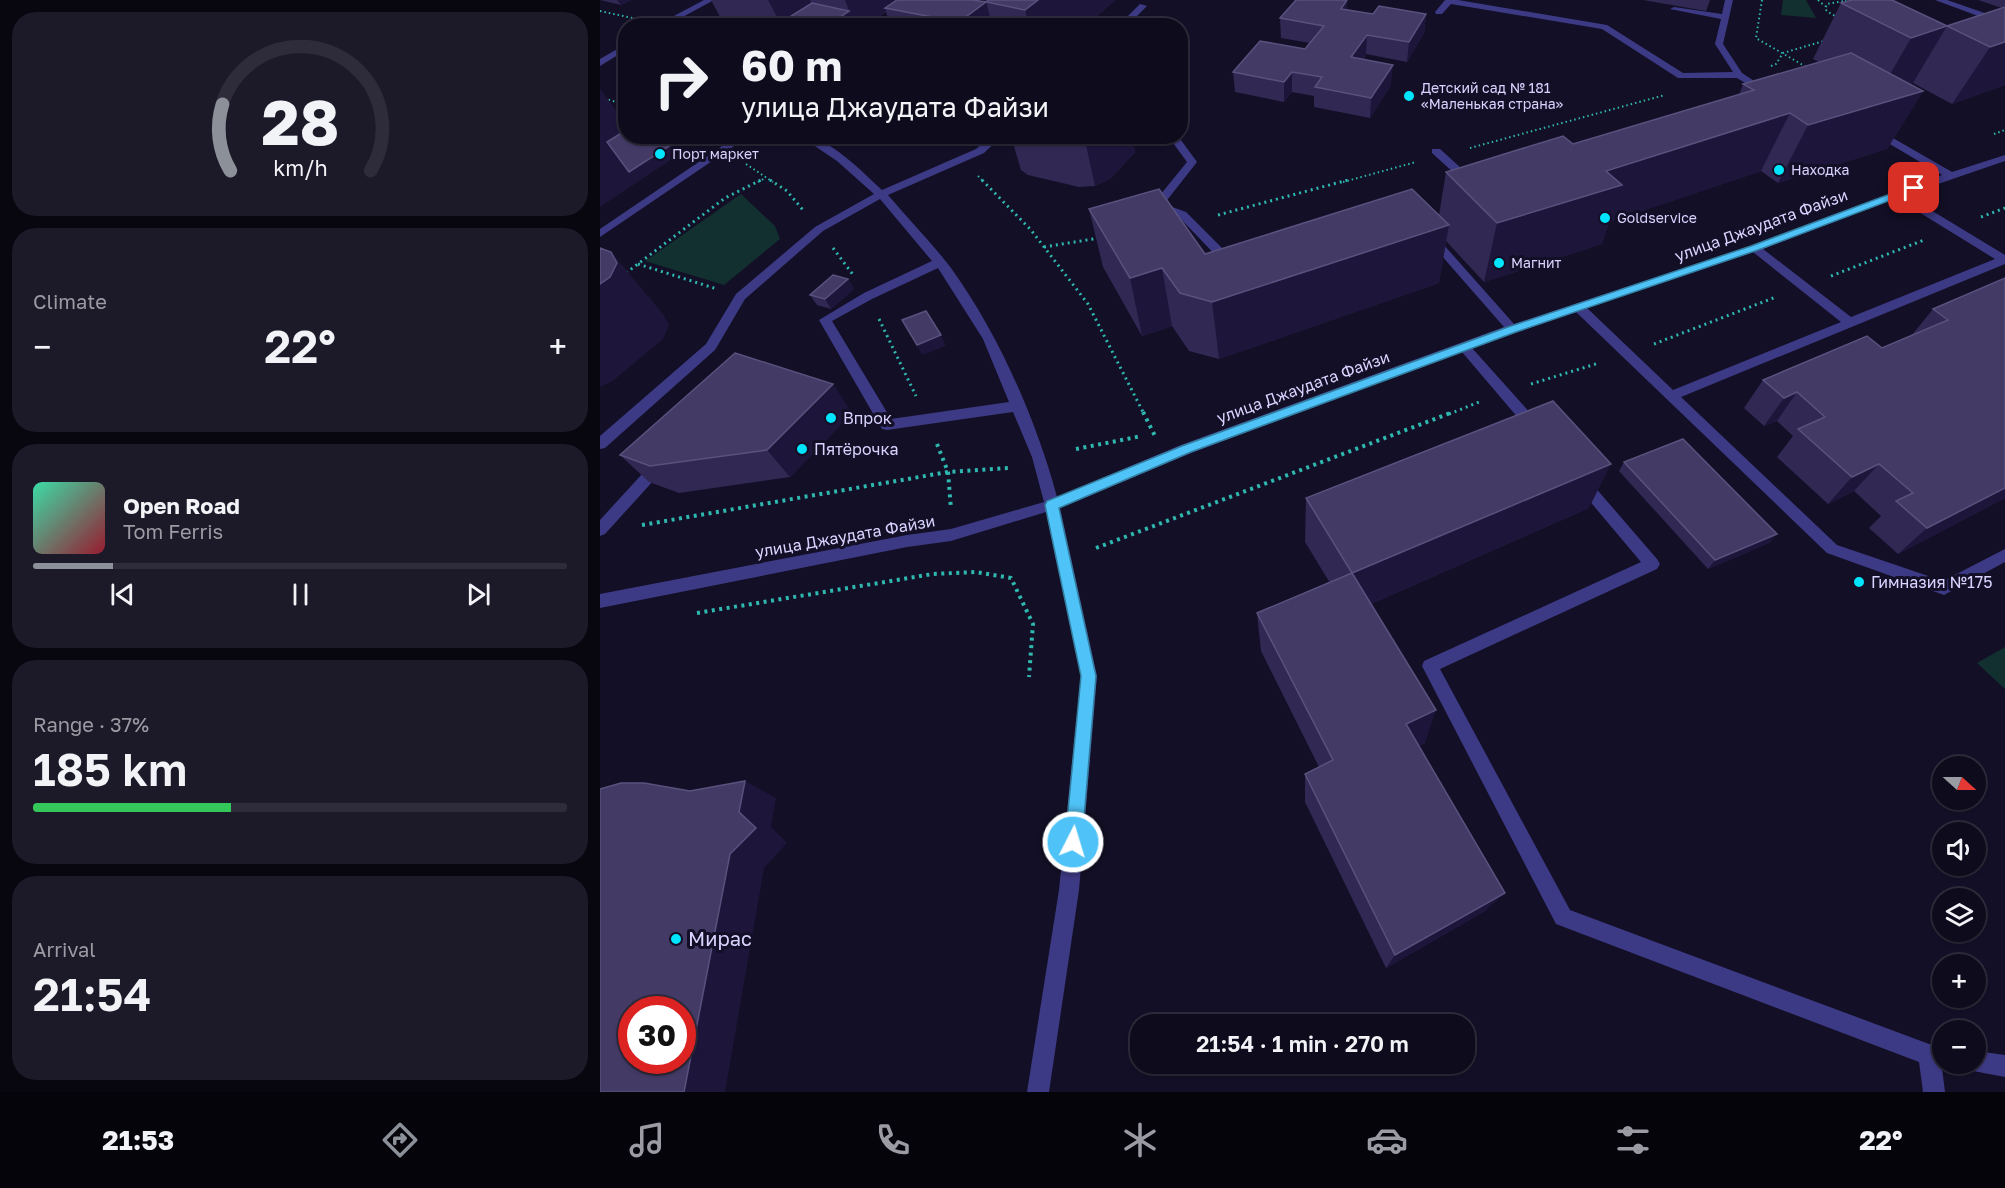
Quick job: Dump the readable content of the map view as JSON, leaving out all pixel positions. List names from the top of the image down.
{
  "streets": {
    "street": ["улица Джаудата Файзи"]
  },
  "places": [
    "Детский сад № 181 «Маленькая страна»",
    "Порт маркет",
    "Находка",
    "Goldservice",
    "Магнит",
    "Впрок",
    "Пятёрочка",
    "Гимназия №175",
    "Мирас"
  ],
  "north": "right",
  "page": {
    "turn": ["60 m", "улица Джаудата Файзи"],
    "tile": [
      "Climate",
      ["Range · 37%", "185 km"],
      ["Arrival", "21:54"]
    ],
    "heat": ["−", "22°", "+"],
    "song": ["Open Road", "Tom Ferris"],
    "map_buttons": ["+", "−"],
    "limit": "30",
    "trip": "21:54 · 1 min · 270 m",
    "tabs": ["21:53", "22°"],
    "gauge": ["28", "km/h"]
  }
}
